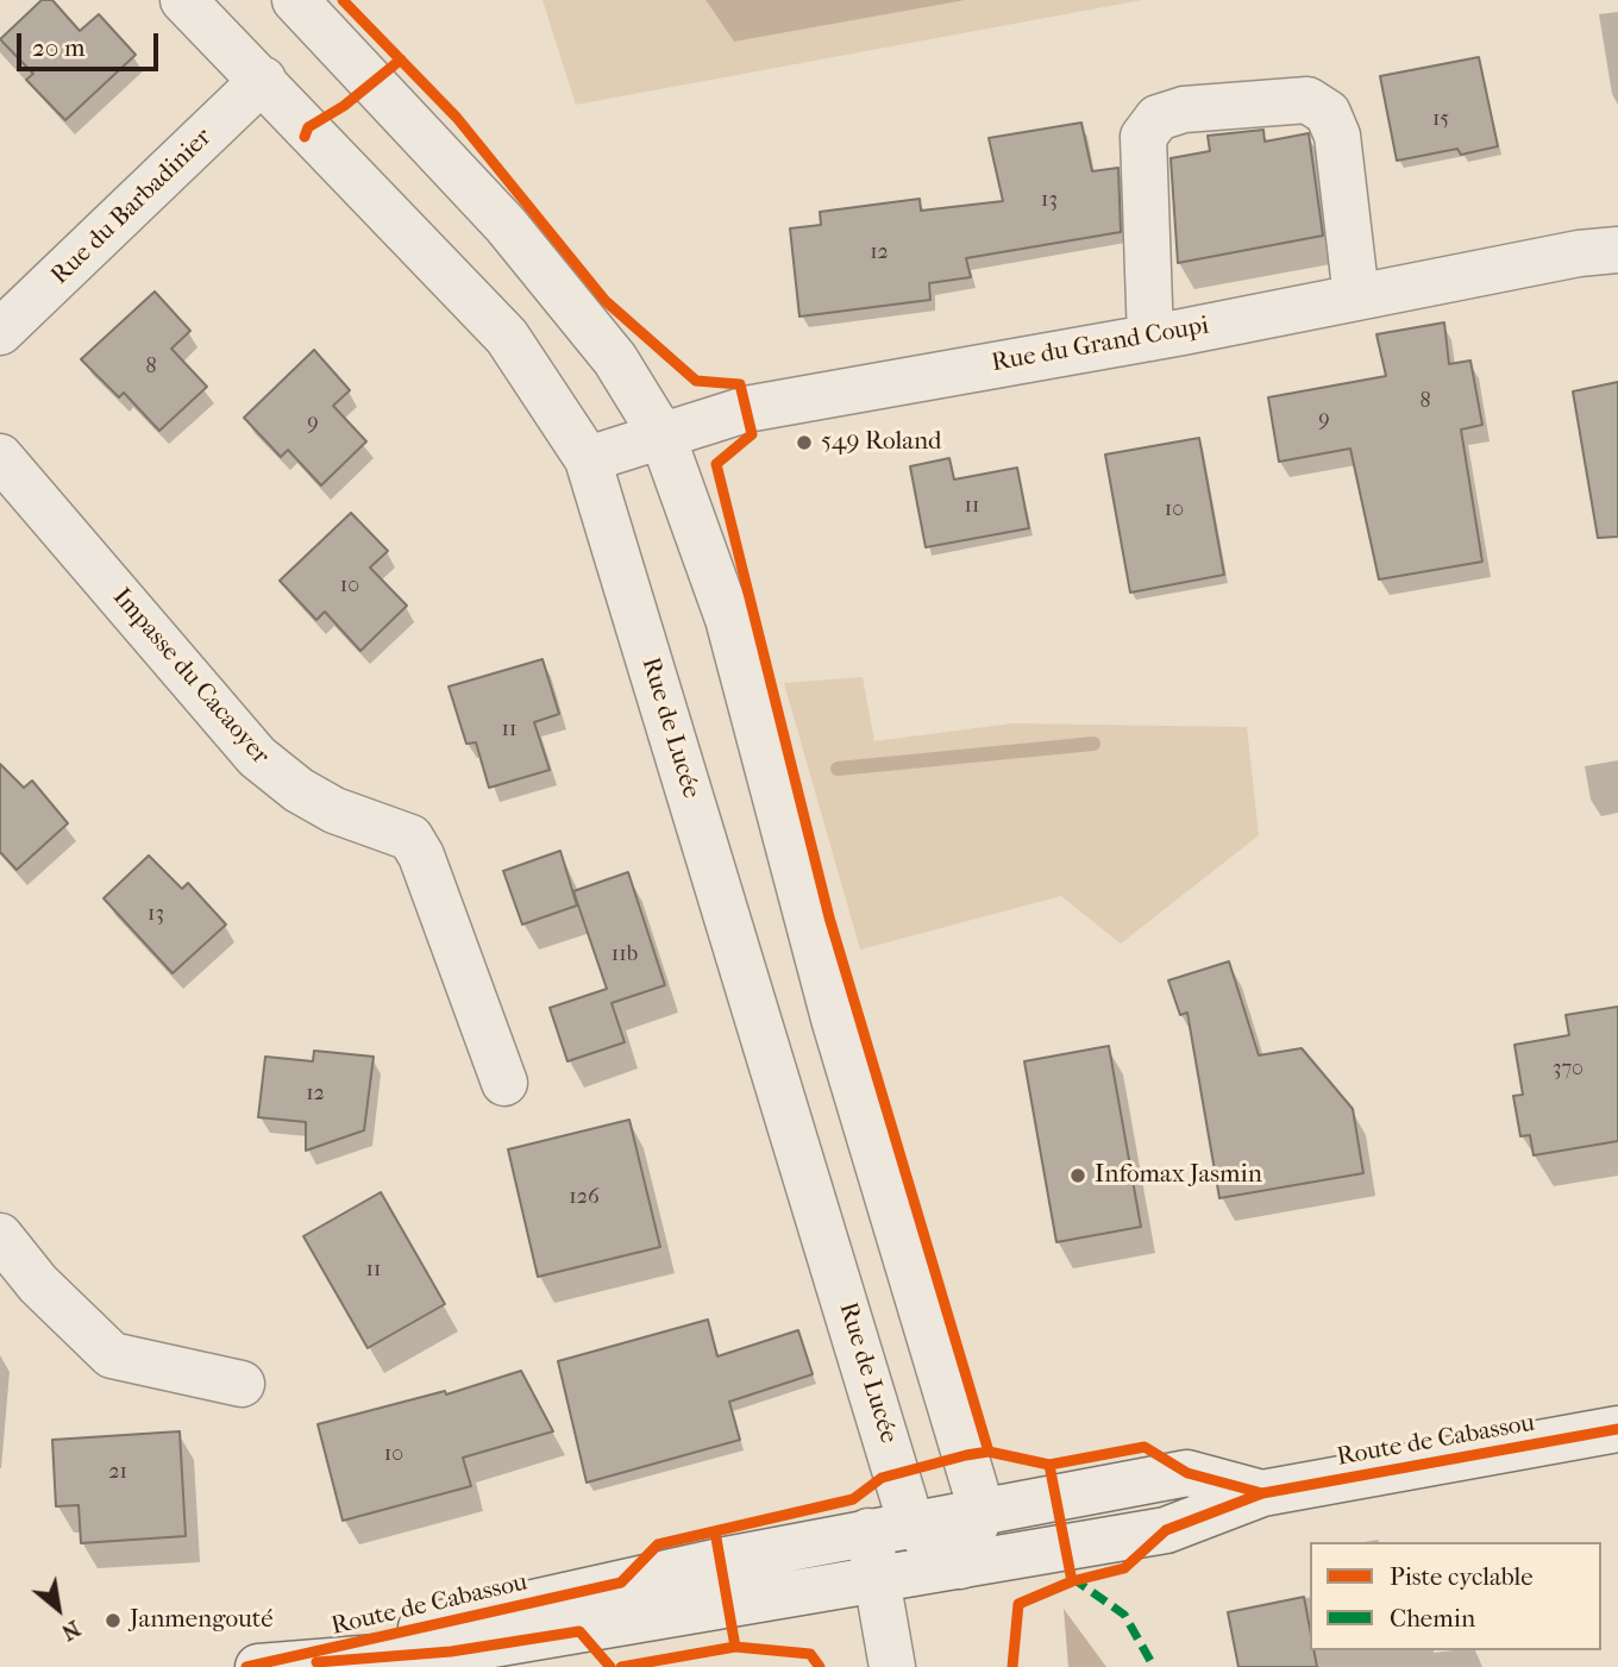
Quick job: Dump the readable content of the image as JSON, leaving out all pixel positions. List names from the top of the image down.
{
  "streets": {
    "street": [
      "Rue du Barbadinier",
      "Rue du Grand Coupi",
      "Impasse du Cacaoyer",
      "Rue de Lucée",
      "Route de Cabassou"
    ]
  },
  "crossings": [
    ["Rue du Barbadinier", "Rue de Lucée"],
    ["Rue du Grand Coupi", "Rue de Lucée"],
    ["Rue de Lucée", "Route de Cabassou"]
  ],
  "places": ["549 Roland", "Infomax Jasmin", "Janmengouté"],
  "house_numbers": [
    "15",
    "13",
    "12",
    "8",
    "8",
    "9",
    "9",
    "11",
    "10",
    "10",
    "11",
    "13",
    "11b",
    "370",
    "12",
    "126",
    "11",
    "10",
    "21"
  ],
  "legend": ["Piste cyclable", "Chemin"],
  "scale_bar": "20 m",
  "north": "bottom right"
}
